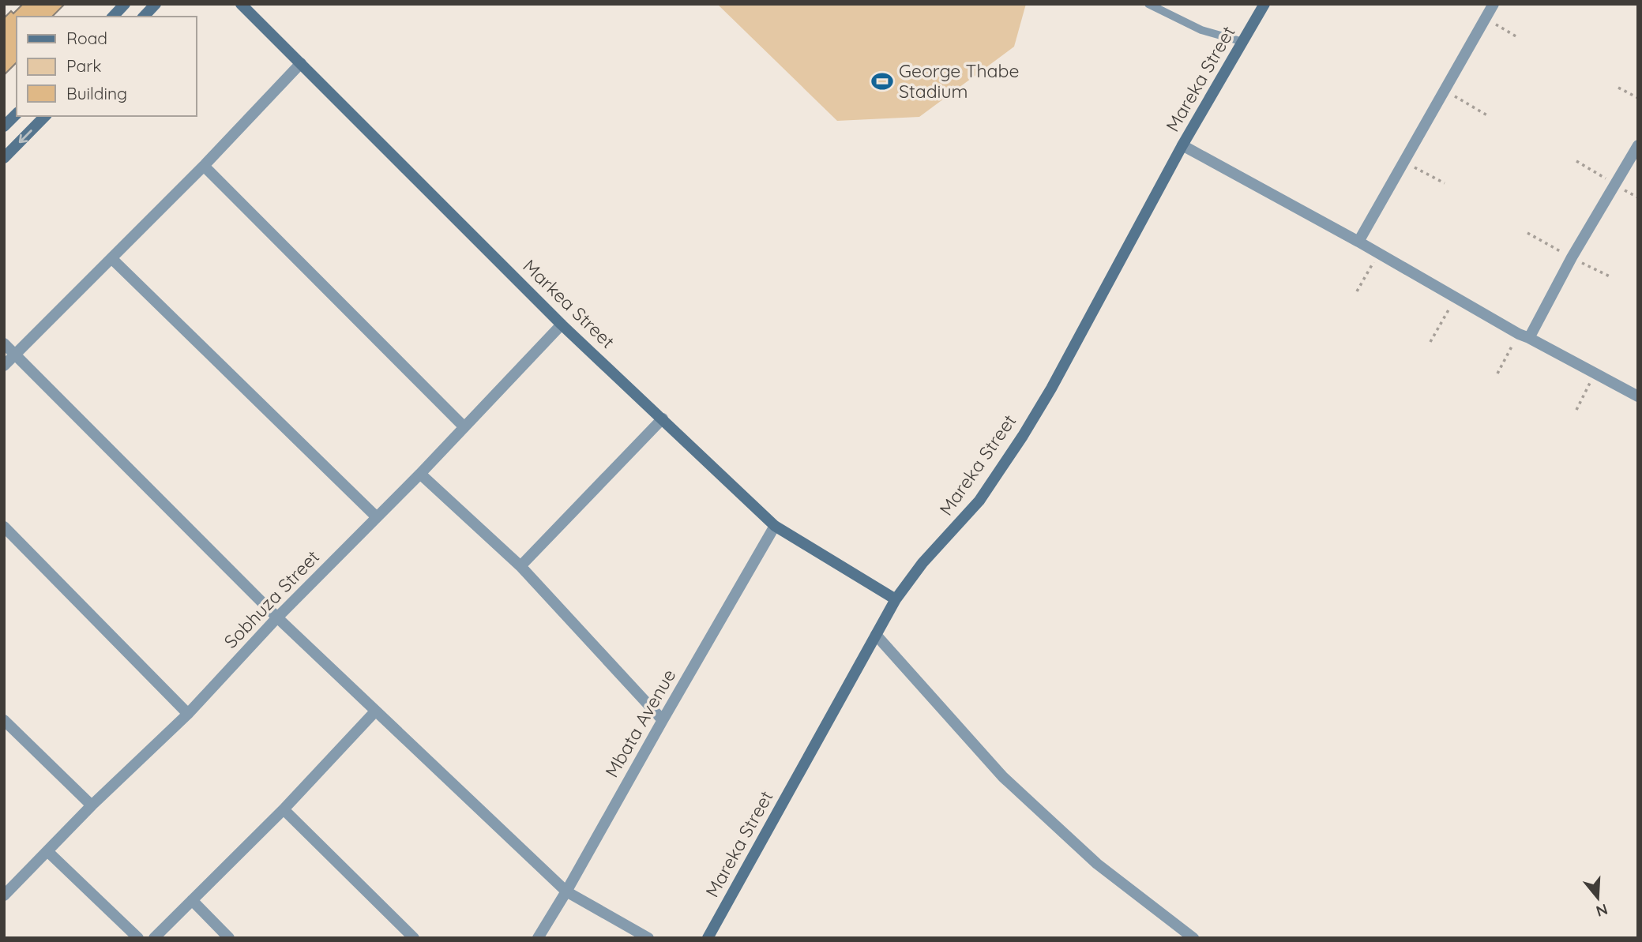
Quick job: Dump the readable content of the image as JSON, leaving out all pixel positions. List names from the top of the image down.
{
  "streets": {
    "main road": ["Mareka Street", "Markea Street"],
    "street": ["Sobhuza Street", "Mbata Avenue"]
  },
  "crossings": [
    ["Mareka Street", "Markea Street"],
    ["Markea Street", "Sobhuza Street"],
    ["Markea Street", "Mbata Avenue"]
  ],
  "places": {
    "sports": ["George Thabe Stadium"]
  },
  "legend": ["Road", "Park", "Building"],
  "north": "bottom"
}
